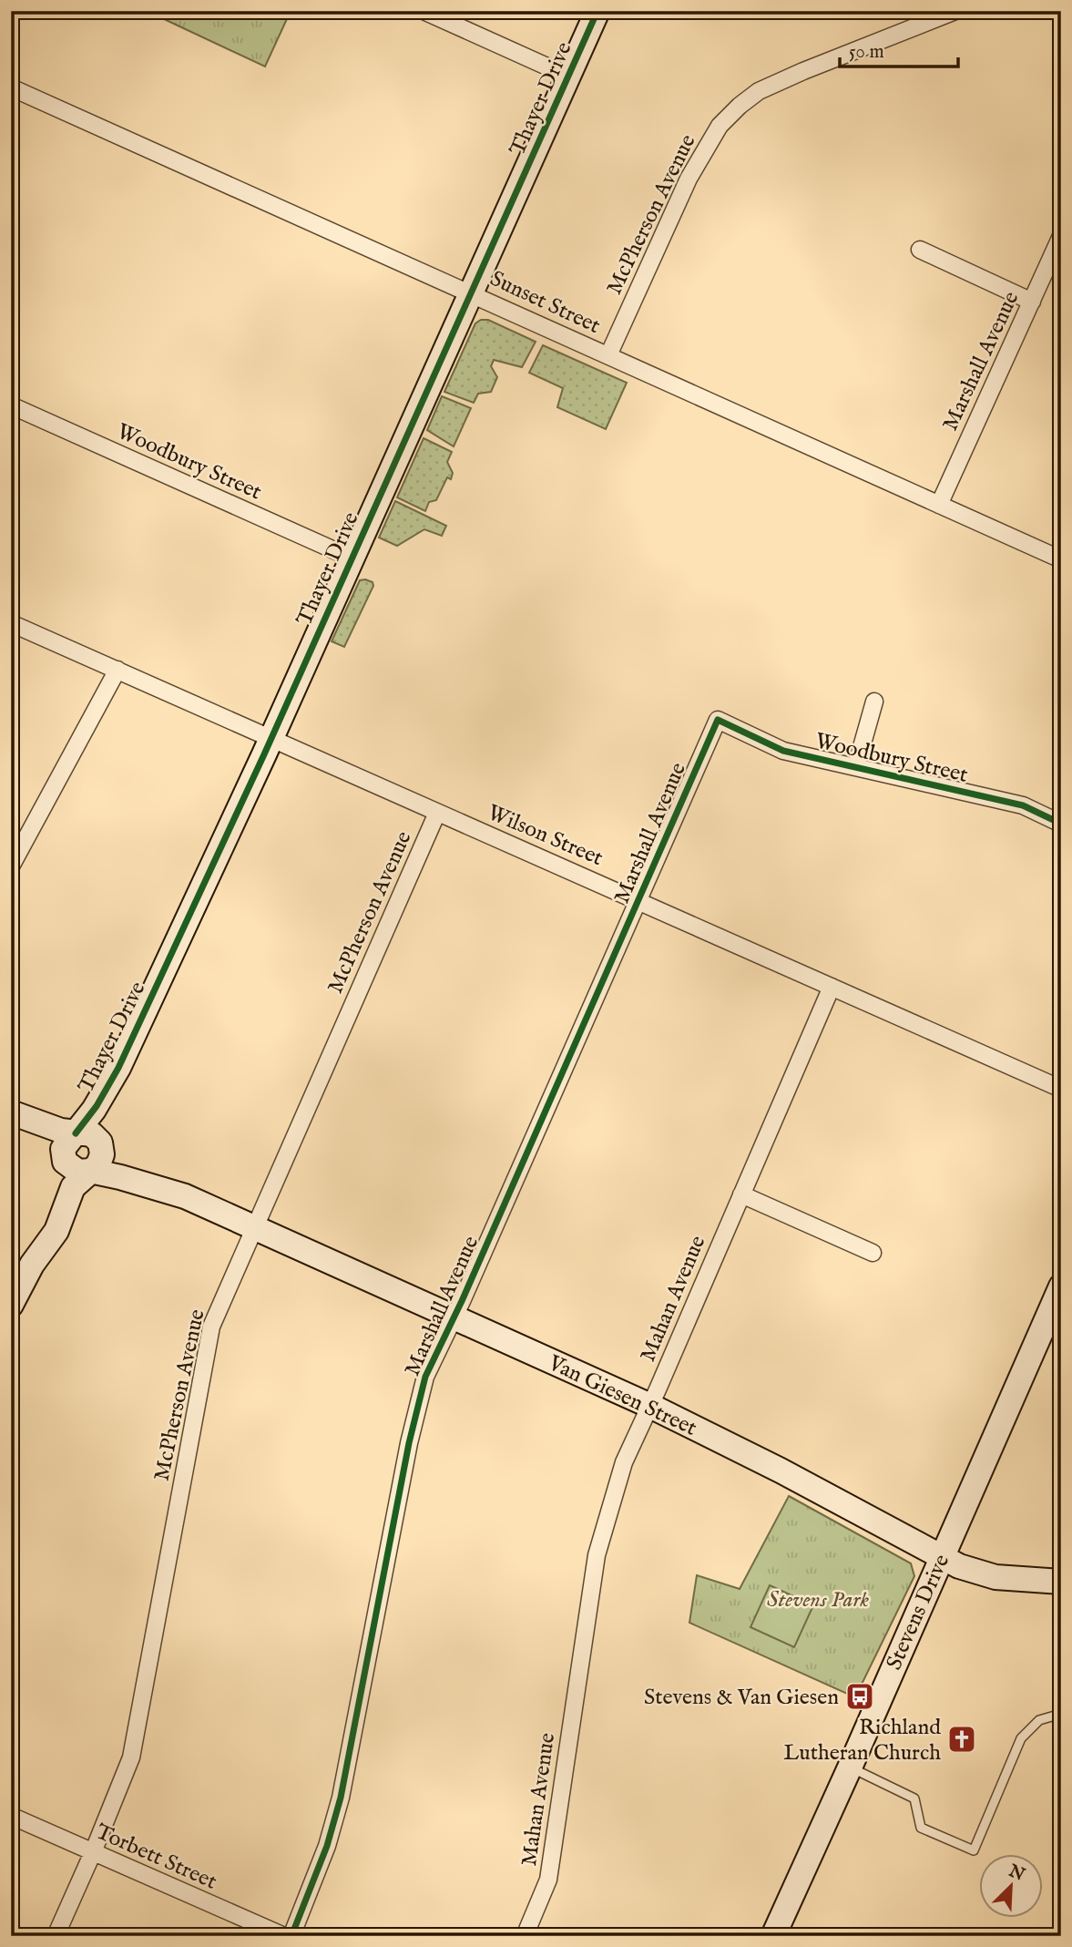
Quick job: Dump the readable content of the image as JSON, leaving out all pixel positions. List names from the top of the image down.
{
  "streets": {
    "street": [
      "Thayer Drive",
      "McPherson Avenue",
      "Sunset Street",
      "Marshall Avenue",
      "Woodbury Street",
      "Wilson Street",
      "Mahan Avenue",
      "Van Giesen Street",
      "Stevens Drive",
      "Torbett Street"
    ]
  },
  "crossings": [
    ["Thayer Drive", "Sunset Street"],
    ["Thayer Drive", "Woodbury Street"],
    ["Thayer Drive", "Wilson Street"],
    ["Thayer Drive", "Van Giesen Street"],
    ["McPherson Avenue", "Sunset Street"],
    ["McPherson Avenue", "Wilson Street"],
    ["McPherson Avenue", "Van Giesen Street"],
    ["McPherson Avenue", "Torbett Street"],
    ["Sunset Street", "Marshall Avenue"],
    ["Marshall Avenue", "Woodbury Street"],
    ["Marshall Avenue", "Wilson Street"],
    ["Marshall Avenue", "Van Giesen Street"],
    ["Wilson Street", "Mahan Avenue"],
    ["Mahan Avenue", "Van Giesen Street"],
    ["Van Giesen Street", "Stevens Drive"]
  ],
  "parks": ["Stevens Park"],
  "places": {
    "bus stop": ["Stevens & Van Giesen"],
    "church": ["Richland Lutheran Church"]
  },
  "scale_bar": "50 m",
  "north": "top right"
}
